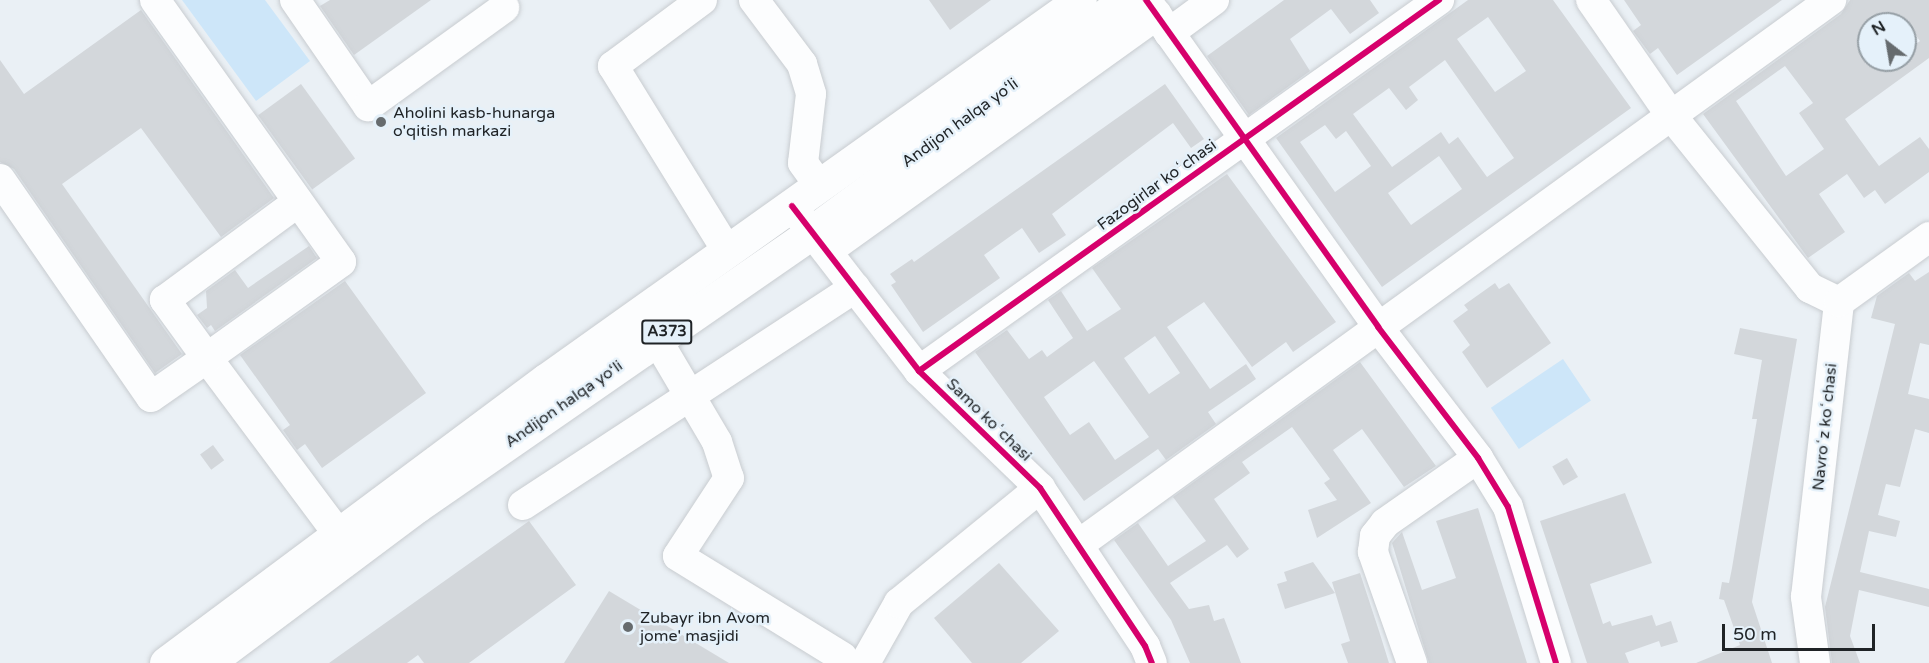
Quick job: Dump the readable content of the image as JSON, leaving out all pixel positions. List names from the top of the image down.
{
  "streets": {
    "highway": ["Andijon halqa yo‘li", "A373"],
    "street": ["Fazogirlar koʻchasi", "Samo koʻchasi", "Navroʻz koʻchasi"]
  },
  "crossings": [
    ["Andijon halqa yo‘li", "Samo koʻchasi"],
    ["Fazogirlar koʻchasi", "Samo koʻchasi"]
  ],
  "places": ["Aholini kasb-hunarga o'qitish markazi", "Zubayr ibn Avom jome' masjidi"],
  "scale_bar": "50 m",
  "north": "top left"
}
